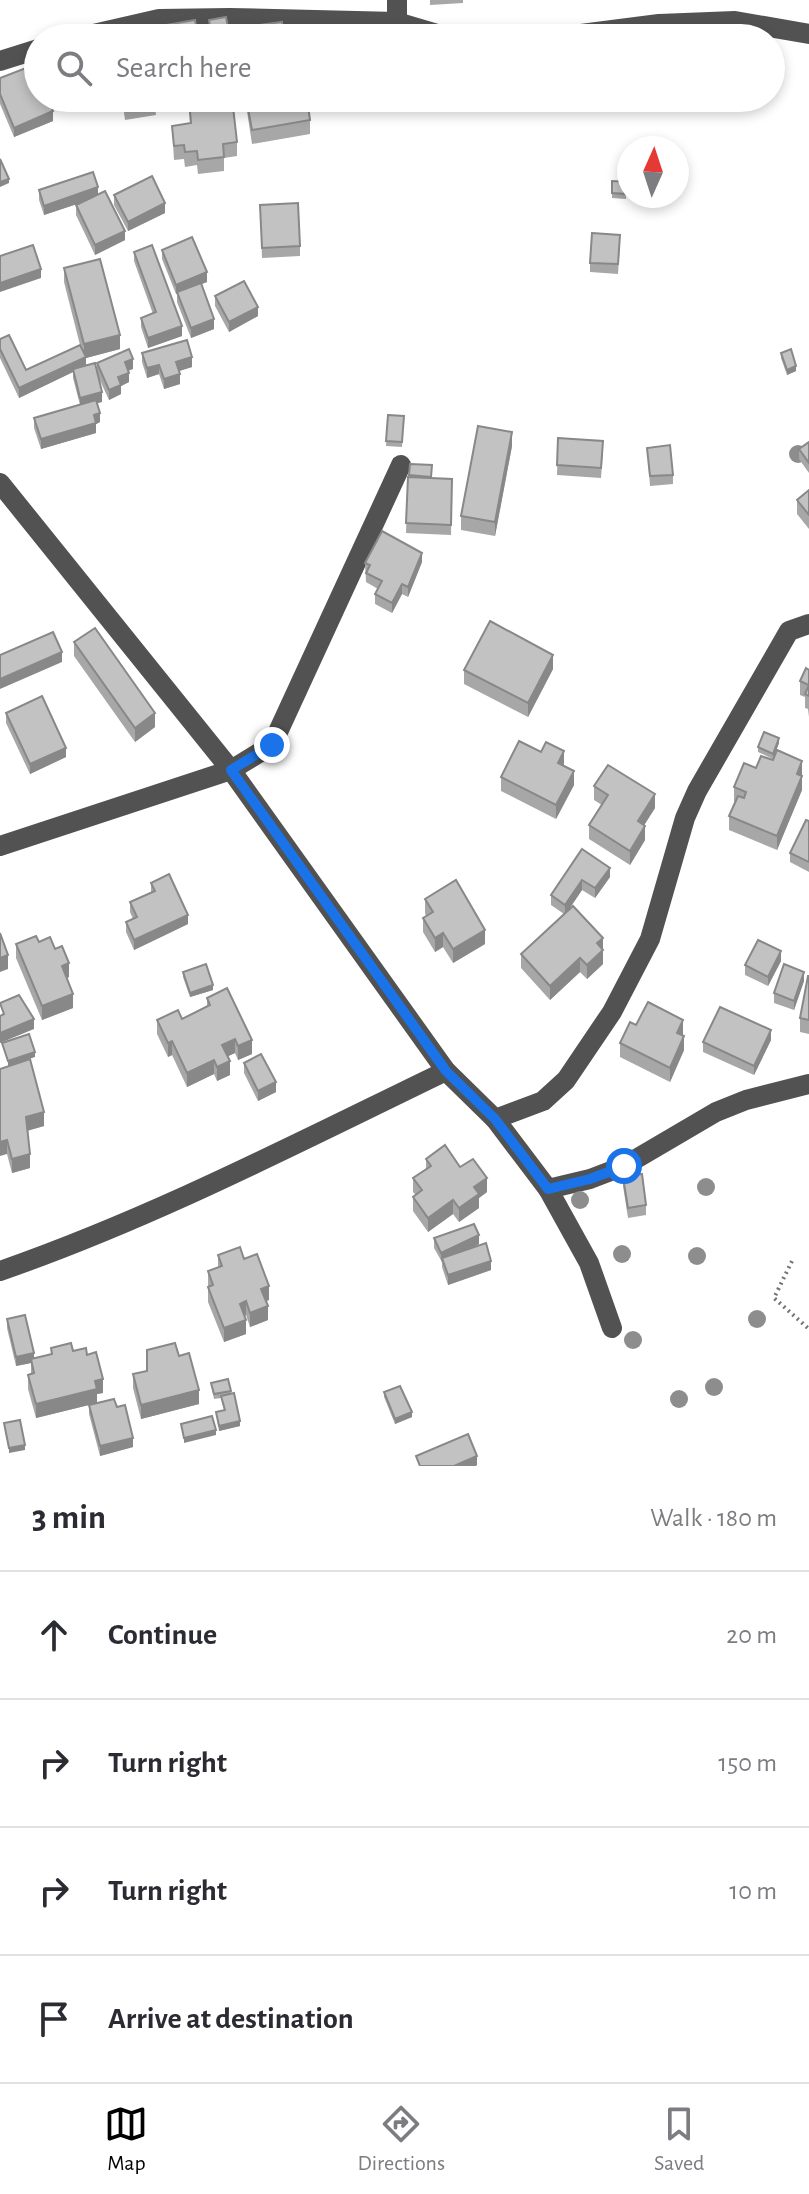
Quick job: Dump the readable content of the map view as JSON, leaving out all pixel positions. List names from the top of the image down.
{
  "north": "top",
  "page": {
    "search": "Search here",
    "heading": ["3 min", "Walk · 180 m"],
    "list": [
      ["Continue", "20 m"],
      ["Turn right", "150 m"],
      ["Turn right", "10 m"],
      "Arrive at destination"
    ],
    "nav": ["Map", "Directions", "Saved"]
  }
}
